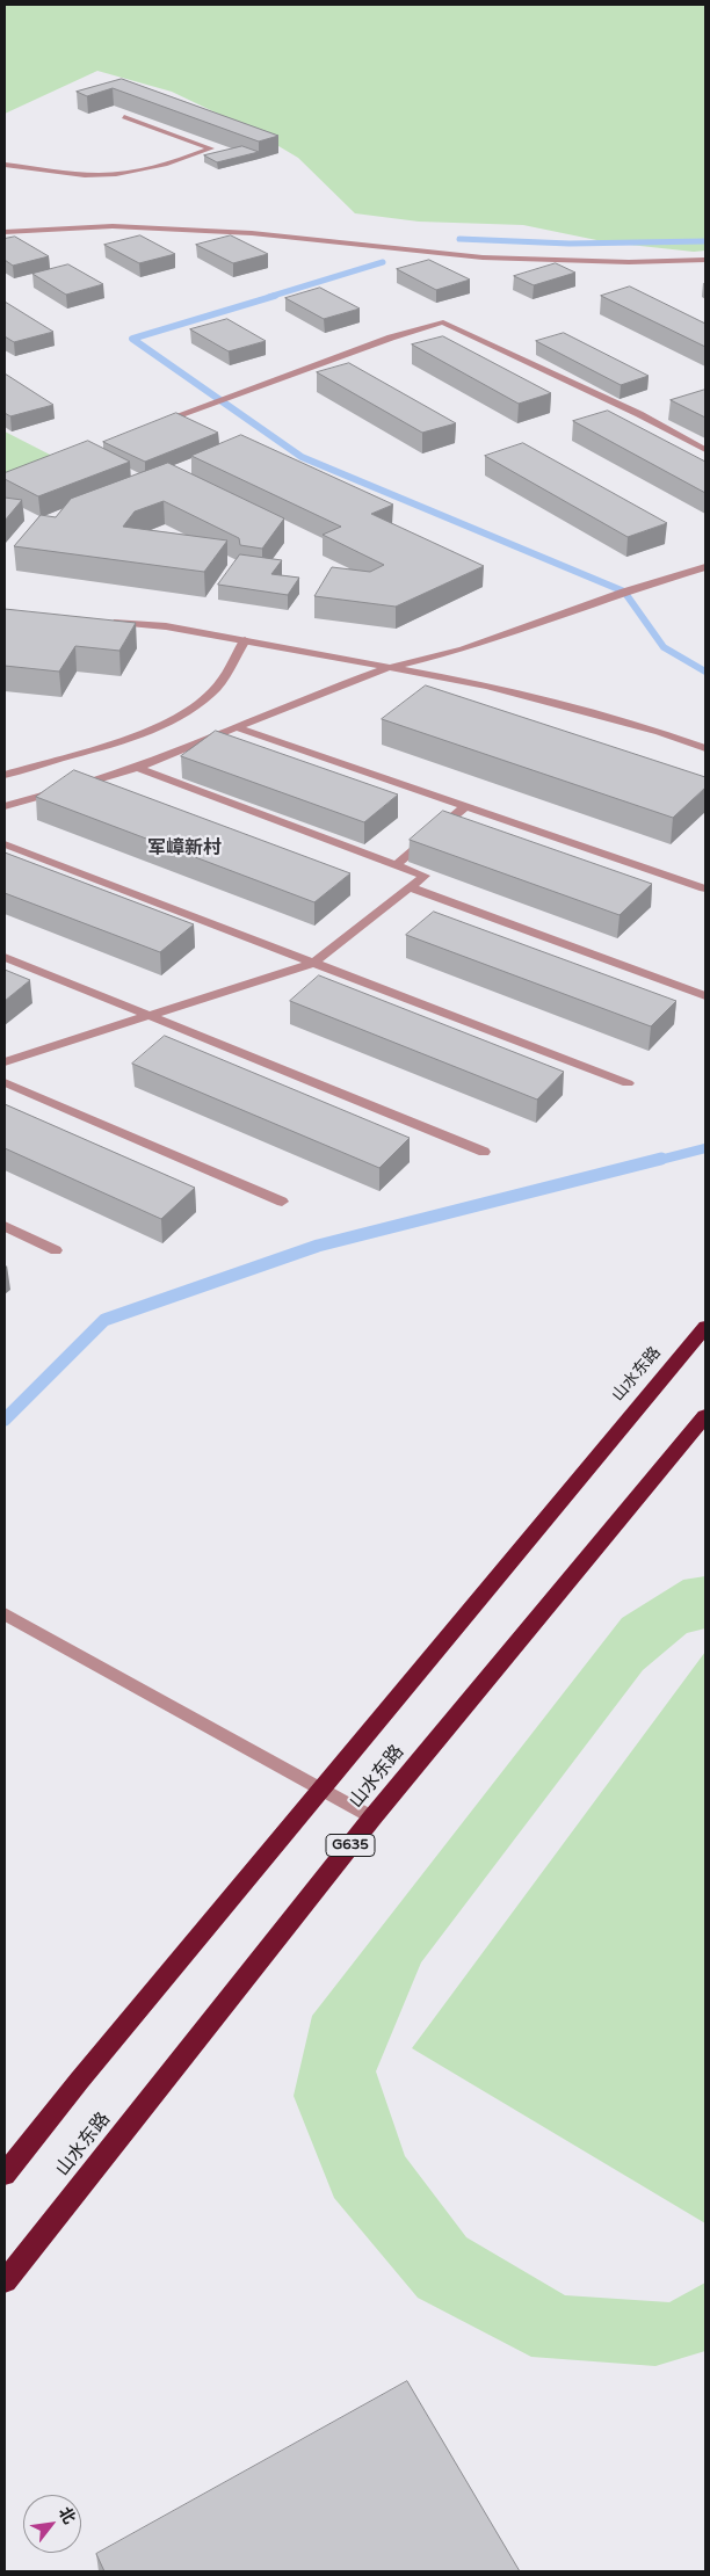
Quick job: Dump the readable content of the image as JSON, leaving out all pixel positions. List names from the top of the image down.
{
  "streets": {
    "highway": ["山水东路", "G635"]
  },
  "districts": ["军嶂新村"],
  "north": "top right"
}
